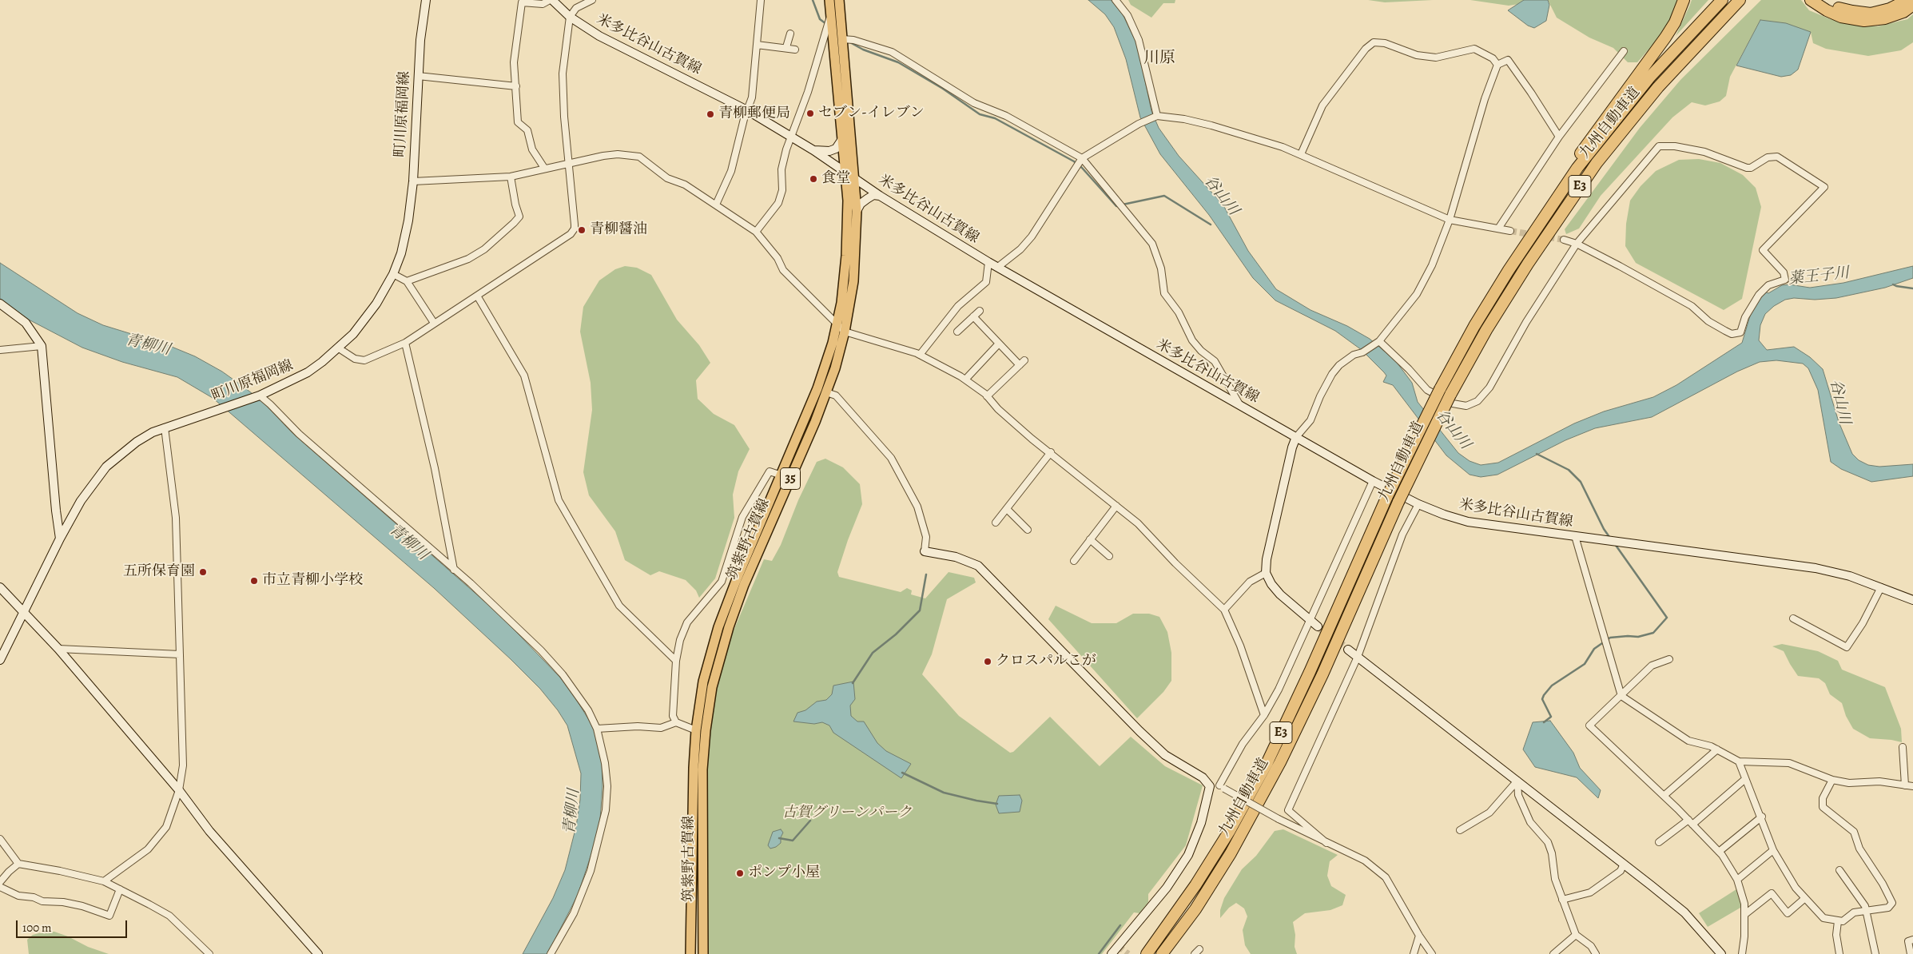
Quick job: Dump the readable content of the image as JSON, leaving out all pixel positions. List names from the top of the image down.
{
  "streets": {
    "highway": ["九州自動車道", "E3"],
    "main road": [
      "米多比谷山古賀線",
      "町川原福岡線",
      "35",
      "筑紫野古賀線"
    ]
  },
  "crossings": [
    ["米多比谷山古賀線", "筑紫野古賀線"]
  ],
  "districts": ["川原"],
  "water": ["谷山川", "薬王子川", "青柳川"],
  "parks": ["古賀グリーンパーク"],
  "places": [
    "セブン-イレブン",
    "青柳郵便局",
    "食堂",
    "青柳醤油",
    "五所保育園",
    "市立青柳小学校",
    "クロスパルこが",
    "ポンプ小屋"
  ],
  "scale_bar": "100 m"
}
